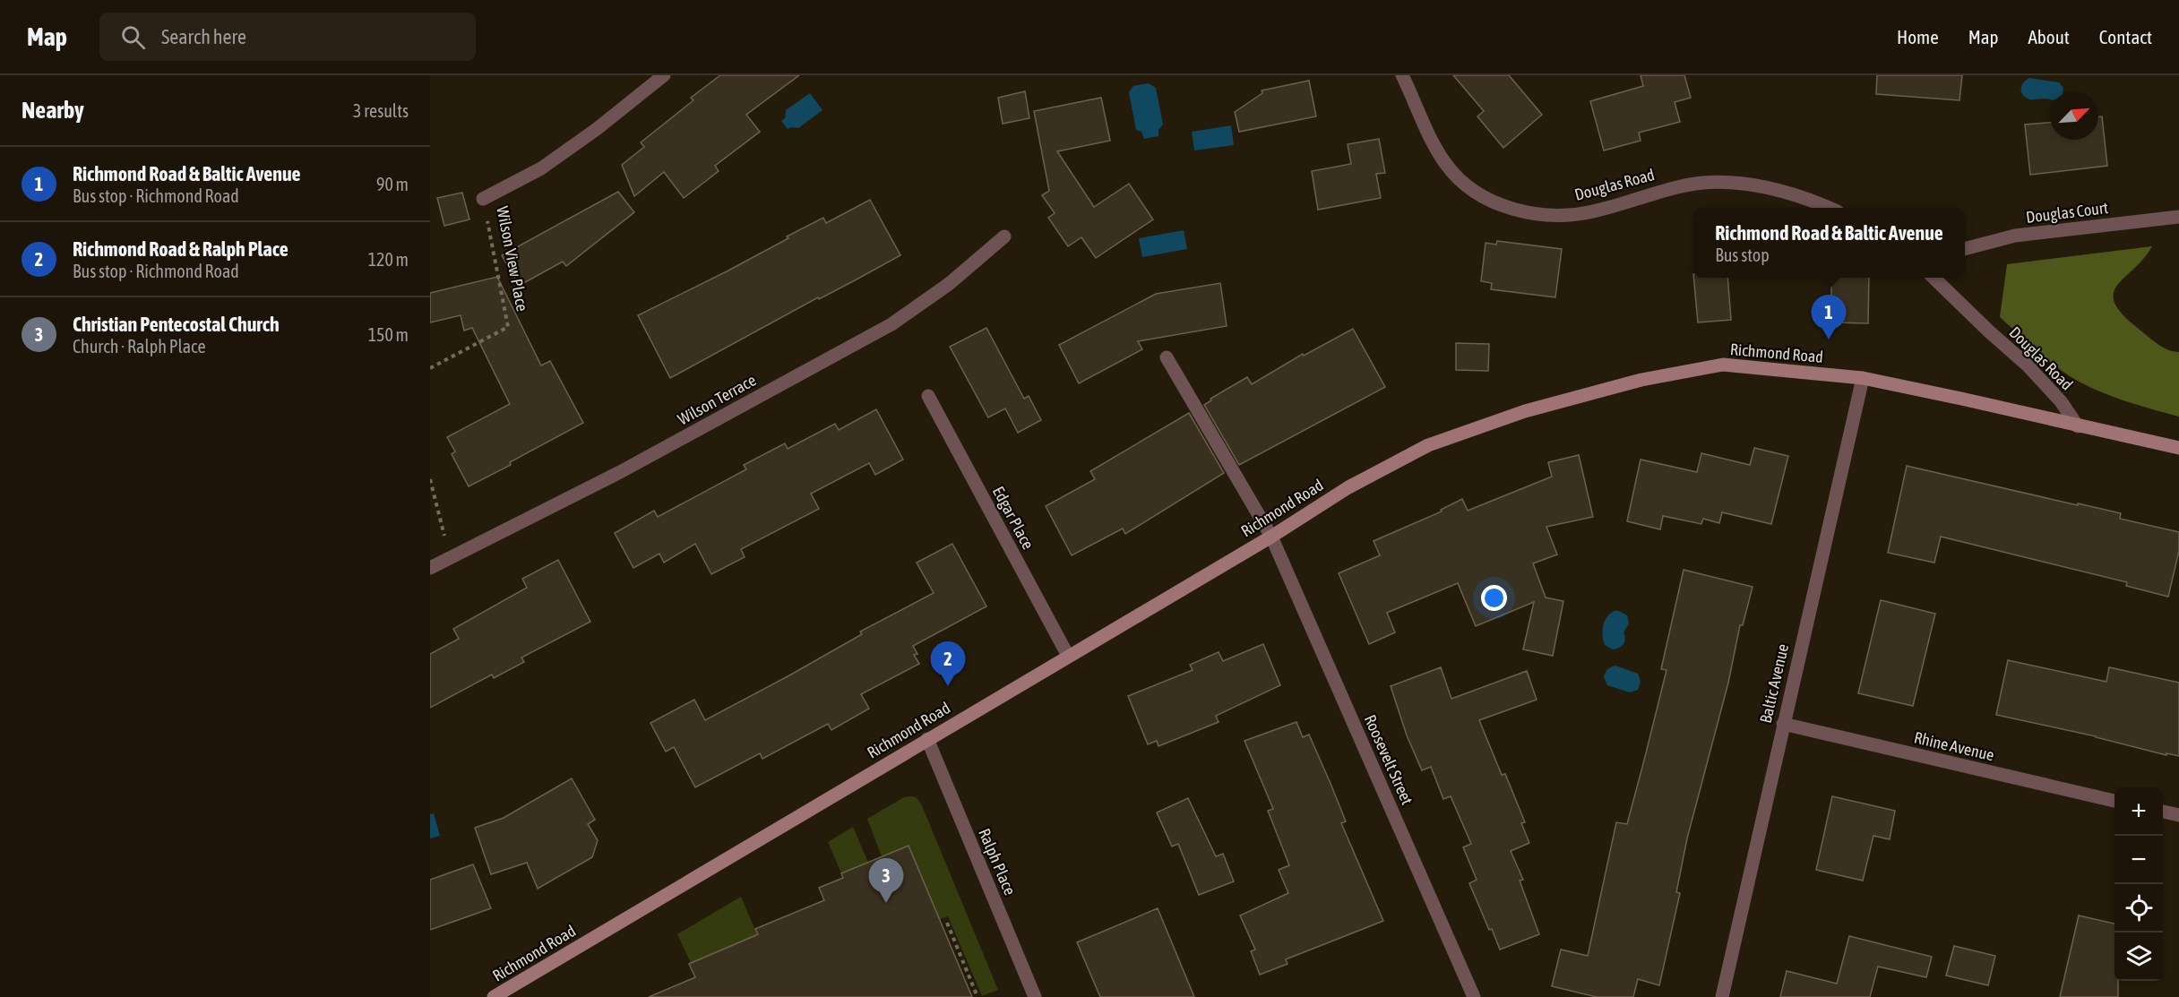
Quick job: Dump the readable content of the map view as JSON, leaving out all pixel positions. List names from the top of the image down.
{
  "streets": {
    "main road": ["Richmond Road"],
    "street": [
      "Douglas Road",
      "Douglas Court",
      "Wilson View Place",
      "Wilson Terrace",
      "Edgar Place",
      "Baltic Avenue",
      "Rhine Avenue",
      "Roosevelt Street",
      "Ralph Place"
    ]
  },
  "crossings": [
    ["Douglas Road", "Richmond Road"],
    ["Richmond Road", "Edgar Place"],
    ["Richmond Road", "Baltic Avenue"],
    ["Richmond Road", "Roosevelt Street"],
    ["Richmond Road", "Ralph Place"],
    ["Baltic Avenue", "Rhine Avenue"]
  ],
  "north": "top right",
  "page": {
    "header": "Map",
    "search": "Search here",
    "nav": [
      "Home",
      "Map",
      "About",
      "Contact"
    ],
    "heading": ["Nearby", "3 results"],
    "list": [
      {
        "mark": "1",
        "name": "Richmond Road & Baltic Avenue",
        "note": "Bus stop · Richmond Road",
        "value": "90 m"
      },
      {
        "mark": "2",
        "name": "Richmond Road & Ralph Place",
        "note": "Bus stop · Richmond Road",
        "value": "120 m"
      },
      {
        "mark": "3",
        "name": "Christian Pentecostal Church",
        "note": "Church · Ralph Place",
        "value": "150 m"
      }
    ],
    "popup": ["Richmond Road & Baltic Avenue", "Bus stop"],
    "pins": ["1", "2", "3"],
    "map_buttons": ["+", "−"]
  }
}
